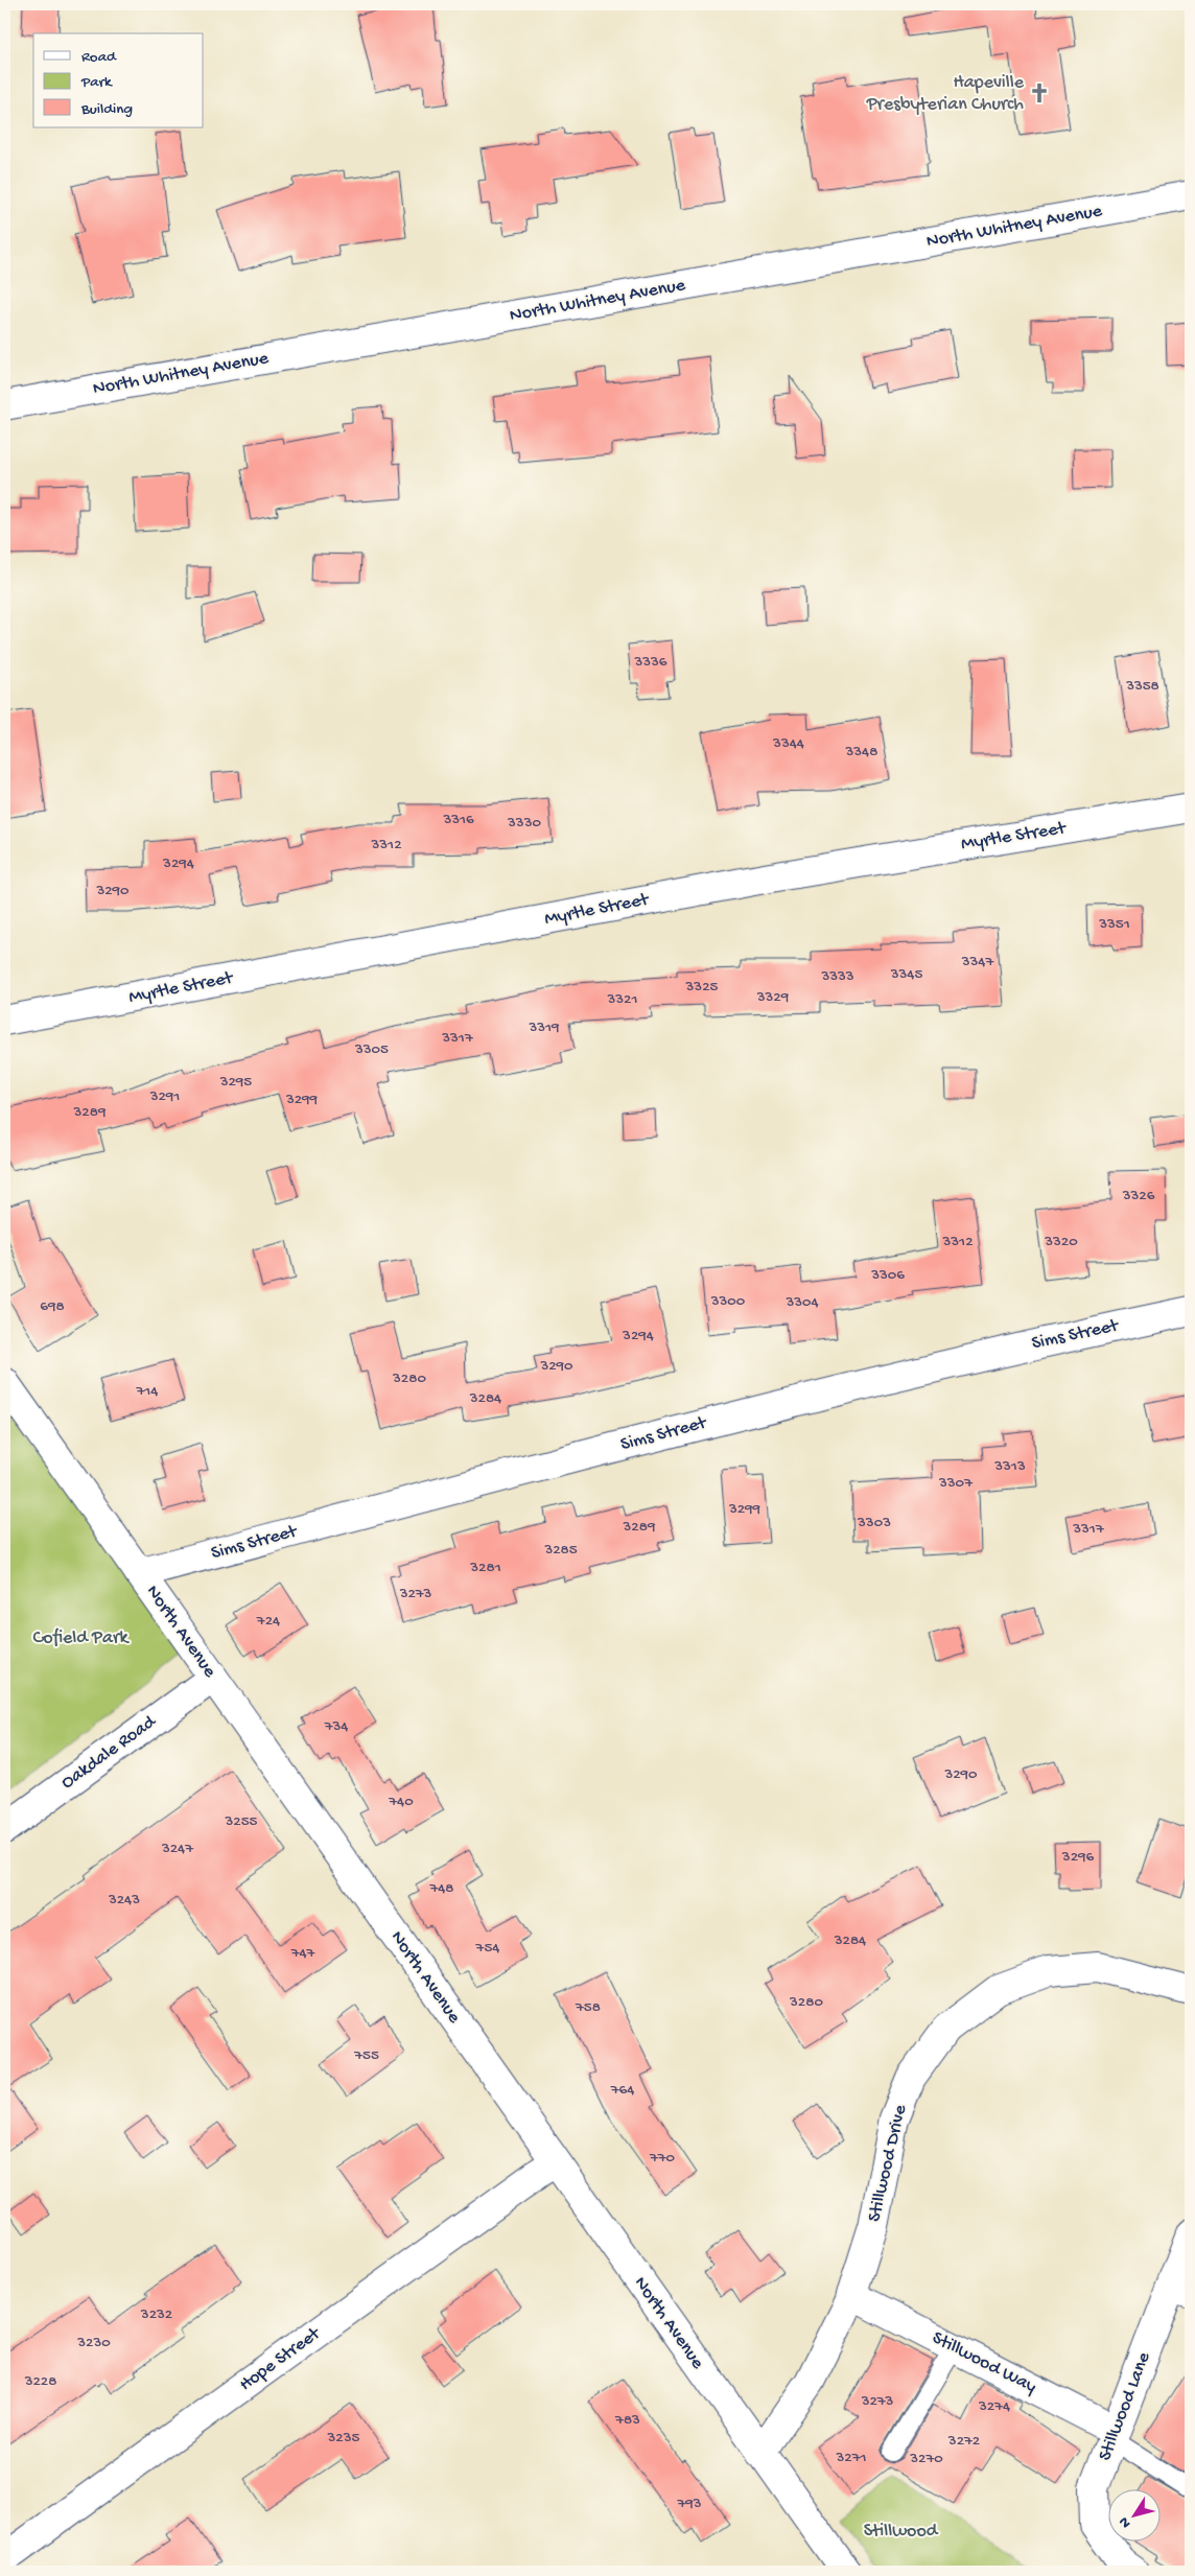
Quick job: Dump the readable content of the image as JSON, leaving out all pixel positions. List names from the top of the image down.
{
  "streets": {
    "street": [
      "North Whitney Avenue",
      "Myrtle Street",
      "Sims Street",
      "North Avenue",
      "Oakdale Road",
      "Stillwood Drive",
      "Hope Street",
      "Stillwood Way",
      "Stillwood Lane"
    ]
  },
  "crossings": [
    ["Sims Street", "North Avenue"],
    ["North Avenue", "Oakdale Road"],
    ["North Avenue", "Stillwood Drive"],
    ["North Avenue", "Hope Street"],
    ["Stillwood Drive", "Stillwood Way"],
    ["Stillwood Way", "Stillwood Lane"]
  ],
  "parks": ["Cofield Park", "Stillwood"],
  "places": {
    "church": ["Hapeville Presbyterian Church"]
  },
  "house_numbers": [
    "3336",
    "3358",
    "3344",
    "3348",
    "3316",
    "3330",
    "3312",
    "3294",
    "3290",
    "3351",
    "3347",
    "3345",
    "3333",
    "3325",
    "3329",
    "3321",
    "3319",
    "3317",
    "3305",
    "3295",
    "3291",
    "3299",
    "3289",
    "3326",
    "3312",
    "3320",
    "3306",
    "3300",
    "3304",
    "698",
    "3294",
    "3290",
    "3280",
    "714",
    "3284",
    "3313",
    "3307",
    "3299",
    "3303",
    "3289",
    "3317",
    "3285",
    "3281",
    "3273",
    "724",
    "734",
    "3290",
    "740",
    "3255",
    "3247",
    "3296",
    "748",
    "3243",
    "3284",
    "754",
    "747",
    "3280",
    "758",
    "755",
    "764",
    "770",
    "3232",
    "3230",
    "3228",
    "3273",
    "3274",
    "783",
    "3235",
    "3272",
    "3271",
    "3270",
    "793"
  ],
  "legend": ["Road", "Park", "Building"],
  "north": "bottom left"
}
